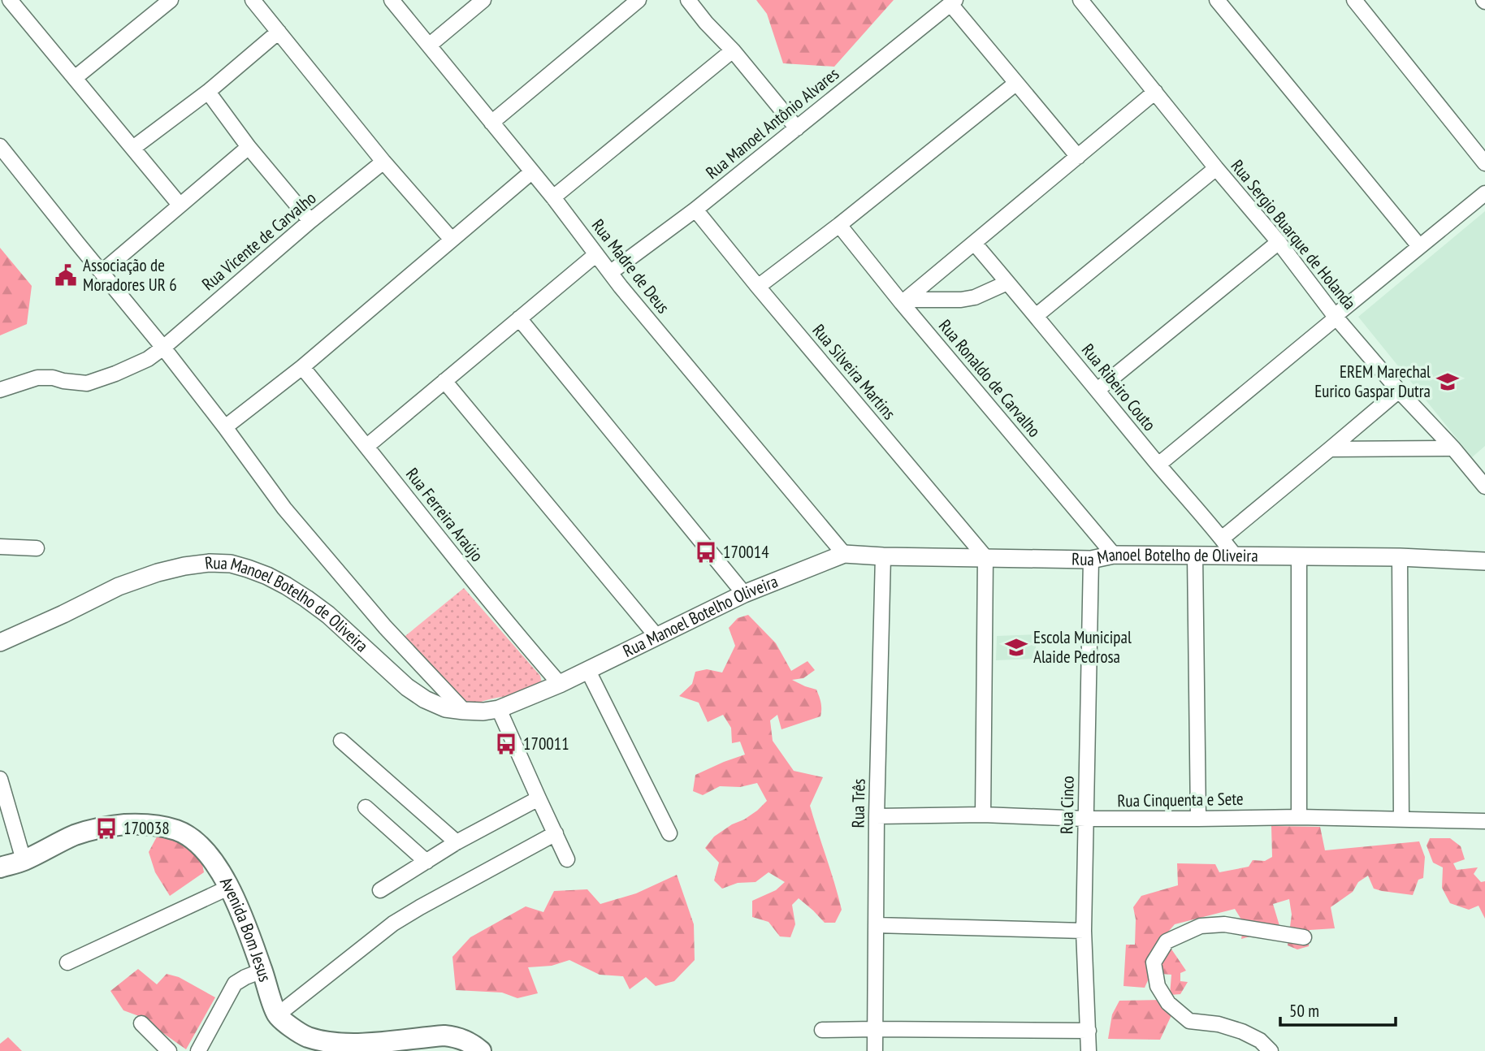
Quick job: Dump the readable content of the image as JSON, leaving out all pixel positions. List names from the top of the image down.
{
  "streets": {
    "main road": ["Avenida Bom Jesus"],
    "street": [
      "Rua Manoel Antônio Alvares",
      "Rua Sergio Buarque de Holanda",
      "Rua Vicente de Carvalho",
      "Rua Madre de Deus",
      "Rua Silveira Martins",
      "Rua Ronaldo de Carvalho",
      "Rua Ribeiro Couto",
      "Rua Ferreira Araújo",
      "Rua Manoel Botelho de Oliveira",
      "Rua Manoel Botelho Oliveira",
      "Rua Cinquenta e Sete",
      "Rua Três",
      "Rua Cinco"
    ]
  },
  "crossings": [
    ["Rua Manoel Antônio Alvares", "Rua Madre de Deus"],
    ["Rua Manoel Antônio Alvares", "Rua Silveira Martins"],
    ["Rua Madre de Deus", "Rua Manoel Botelho de Oliveira"],
    ["Rua Madre de Deus", "Rua Manoel Botelho Oliveira"],
    ["Rua Silveira Martins", "Rua Manoel Botelho de Oliveira"],
    ["Rua Ronaldo de Carvalho", "Rua Manoel Botelho de Oliveira"],
    ["Rua Ribeiro Couto", "Rua Manoel Botelho de Oliveira"],
    ["Rua Ferreira Araújo", "Rua Manoel Botelho de Oliveira"],
    ["Rua Ferreira Araújo", "Rua Manoel Botelho Oliveira"],
    ["Rua Manoel Botelho de Oliveira", "Rua Manoel Botelho Oliveira"],
    ["Rua Manoel Botelho de Oliveira", "Rua Três"],
    ["Rua Manoel Botelho de Oliveira", "Rua Cinco"],
    ["Rua Cinquenta e Sete", "Rua Três"],
    ["Rua Cinquenta e Sete", "Rua Cinco"]
  ],
  "places": {
    "public building": ["Associação de Moradores UR 6"],
    "school or university": ["EREM Marechal Eurico Gaspar Dutra", "Escola Municipal Alaide Pedrosa"],
    "bus stop": ["170014", "170011", "170038"]
  },
  "scale_bar": "50 m"
}
